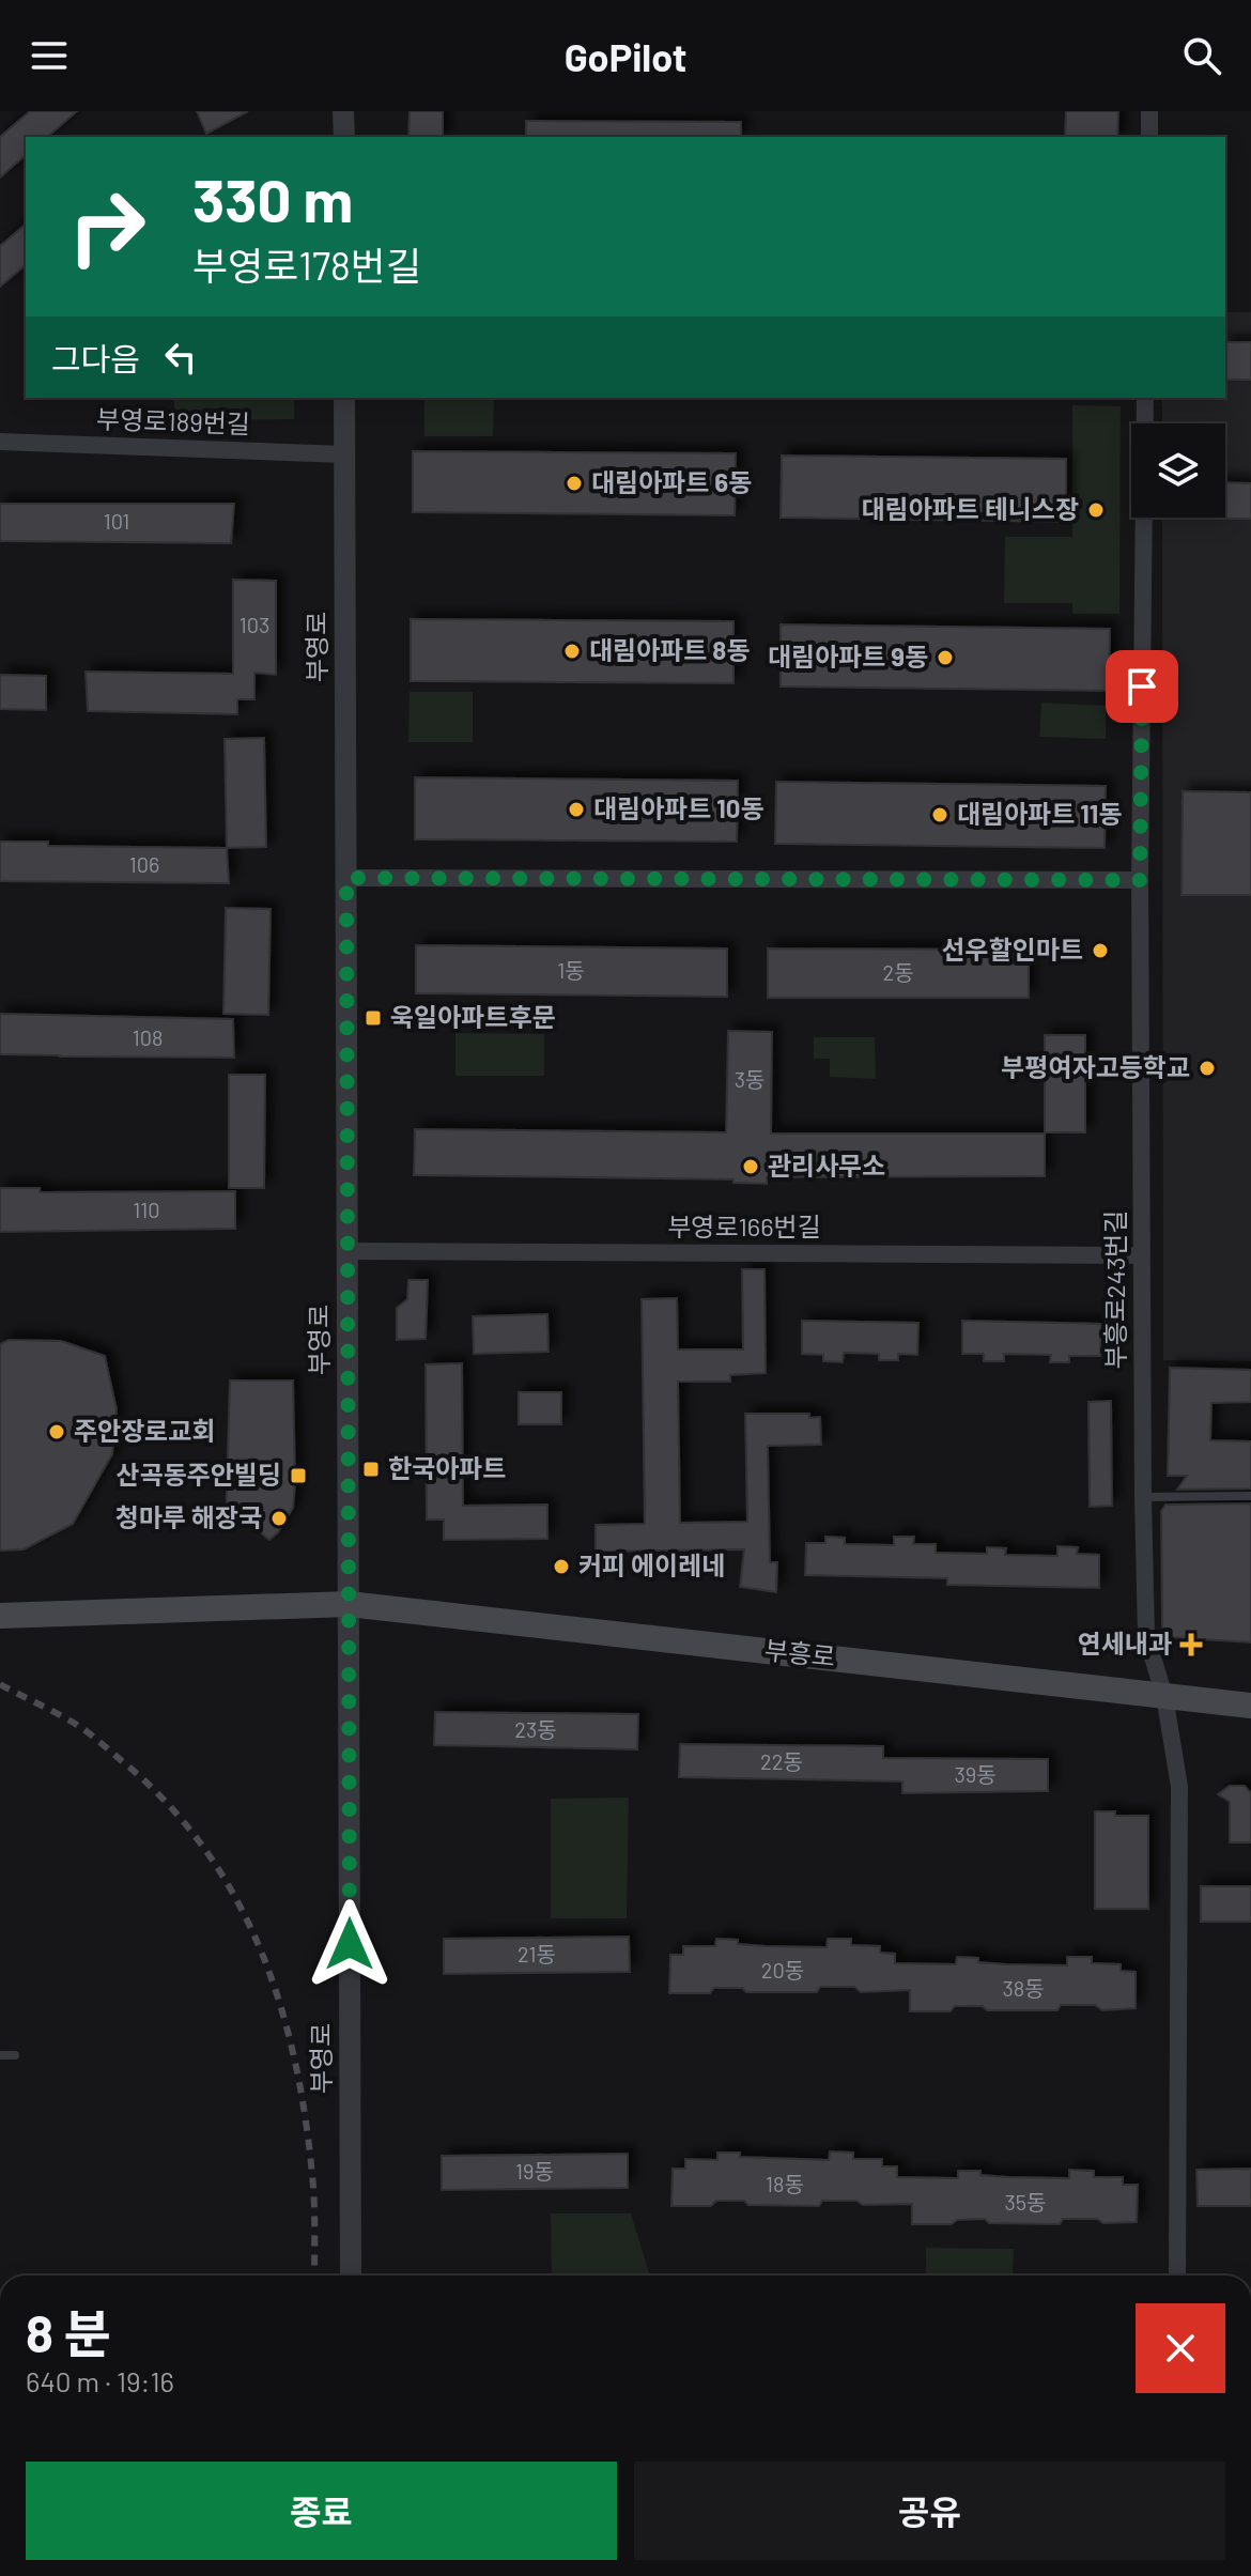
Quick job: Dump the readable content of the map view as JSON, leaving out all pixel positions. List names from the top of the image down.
{
  "streets": {
    "main road": ["부흥로"],
    "street": [
      "부영로189번길",
      "부영로",
      "부영로166번길",
      "부흥로243번길"
    ]
  },
  "crossings": [
    ["부영로189번길", "부영로"],
    ["부영로", "부영로166번길"],
    ["부영로", "부흥로"],
    ["부영로166번길", "부흥로243번길"],
    ["부흥로243번길", "부흥로"]
  ],
  "places": {
    "other": [
      "대림아파트 6동",
      "대림아파트 테니스장",
      "대림아파트 8동",
      "대림아파트 9동",
      "대림아파트 10동",
      "대림아파트 11동",
      "선우할인마트",
      "부평여자고등학교",
      "관리사무소",
      "주안장로교회",
      "청마루 해장국",
      "커피 에이레네"
    ],
    "transit": ["욱일아파트후문", "한국아파트", "산곡동주안빌딩"],
    "health": ["연세내과"]
  },
  "house_numbers": [
    "101",
    "103",
    "106",
    "1동",
    "2동",
    "108",
    "3동",
    "110",
    "23동",
    "22동",
    "39동",
    "21동",
    "20동",
    "38동",
    "19동",
    "18동",
    "35동"
  ],
  "page": {
    "header": "GoPilot",
    "turn": ["330 m", "부영로178번길"],
    "then": "그다음",
    "heading": ["8 분", "640 m · 19:16"],
    "buttons": ["종료", "공유"]
  }
}
